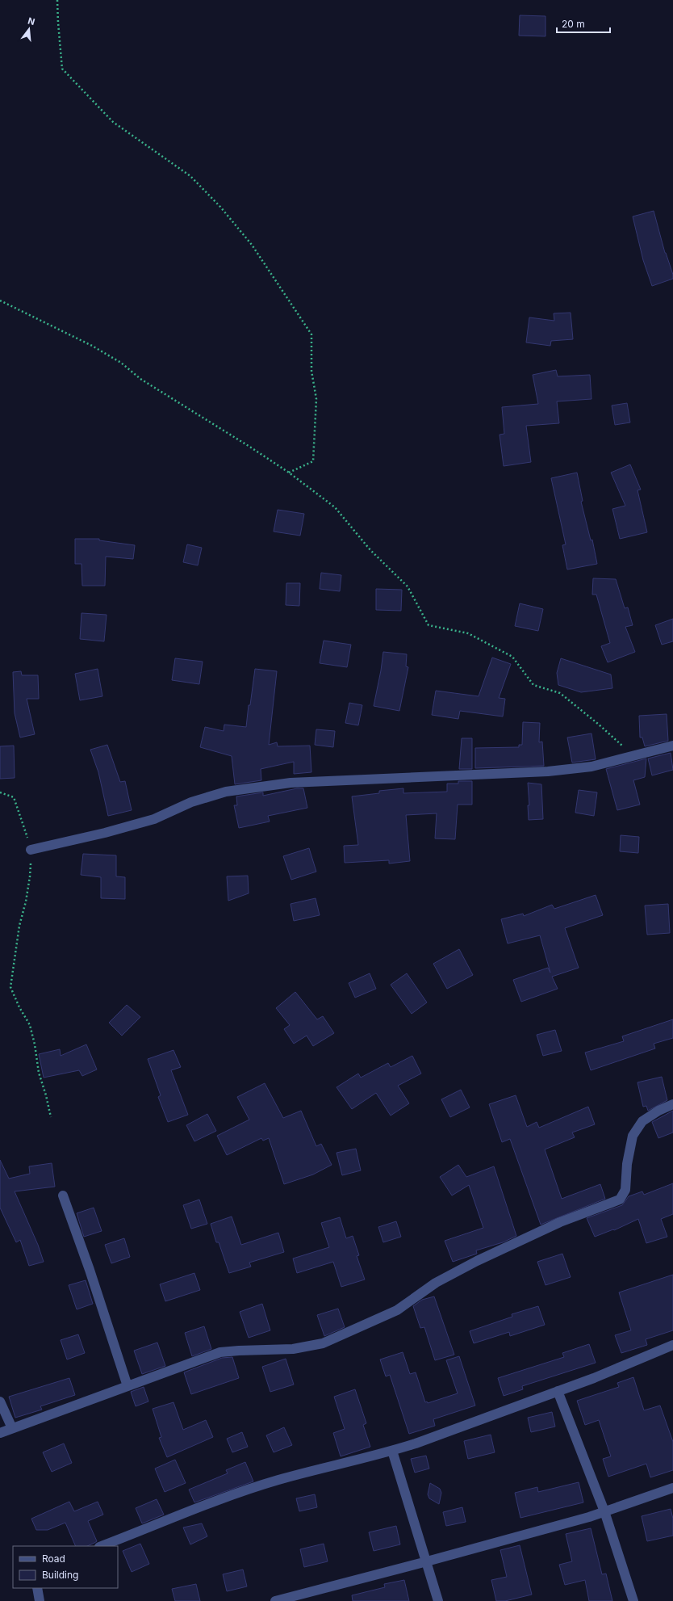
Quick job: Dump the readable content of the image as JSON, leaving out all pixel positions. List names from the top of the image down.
{
  "legend": ["Road", "Building"],
  "scale_bar": "20 m",
  "north": "top"
}
